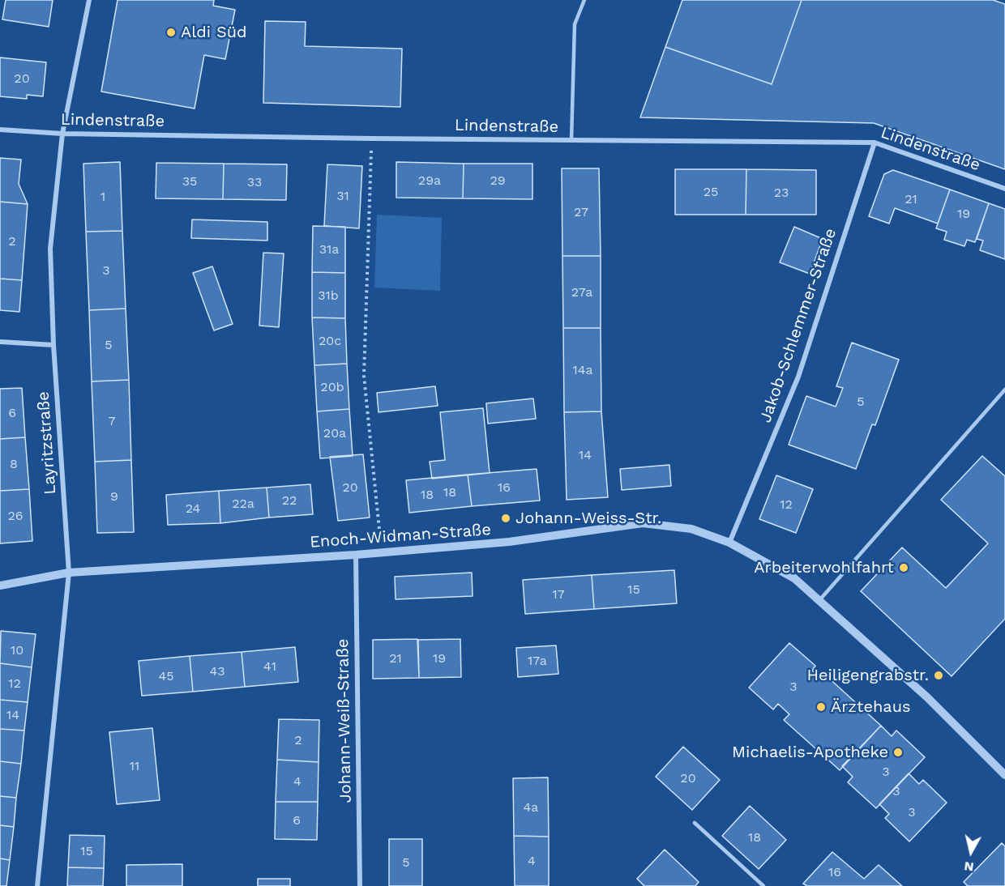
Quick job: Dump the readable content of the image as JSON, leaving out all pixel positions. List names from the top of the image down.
{
  "streets": {
    "street": [
      "Lindenstraße",
      "Jakob-Schlemmer-Straße",
      "Layritzstraße",
      "Enoch-Widman-Straße",
      "Johann-Weiß-Straße"
    ]
  },
  "crossings": [
    ["Lindenstraße", "Jakob-Schlemmer-Straße"],
    ["Lindenstraße", "Layritzstraße"],
    ["Jakob-Schlemmer-Straße", "Enoch-Widman-Straße"],
    ["Layritzstraße", "Enoch-Widman-Straße"],
    ["Enoch-Widman-Straße", "Johann-Weiß-Straße"]
  ],
  "places": [
    "Aldi Süd",
    "Johann-Weiss-Str.",
    "Arbeiterwohlfahrt",
    "Heiligengrabstr.",
    "Ärztehaus",
    "Michaelis-Apotheke"
  ],
  "house_numbers": [
    "20",
    "29a",
    "29",
    "35",
    "33",
    "25",
    "23",
    "31",
    "1",
    "21",
    "27",
    "19",
    "2",
    "31a",
    "3",
    "27a",
    "31b",
    "20c",
    "5",
    "14a",
    "20b",
    "5",
    "6",
    "7",
    "20a",
    "14",
    "8",
    "20",
    "16",
    "18",
    "18",
    "9",
    "22",
    "22a",
    "12",
    "24",
    "26",
    "15",
    "17",
    "10",
    "21",
    "19",
    "17a",
    "41",
    "43",
    "45",
    "12",
    "3",
    "14",
    "2",
    "11",
    "3",
    "20",
    "4",
    "3",
    "4a",
    "3",
    "6",
    "18",
    "15",
    "4",
    "5",
    "16"
  ],
  "north": "bottom"
}
